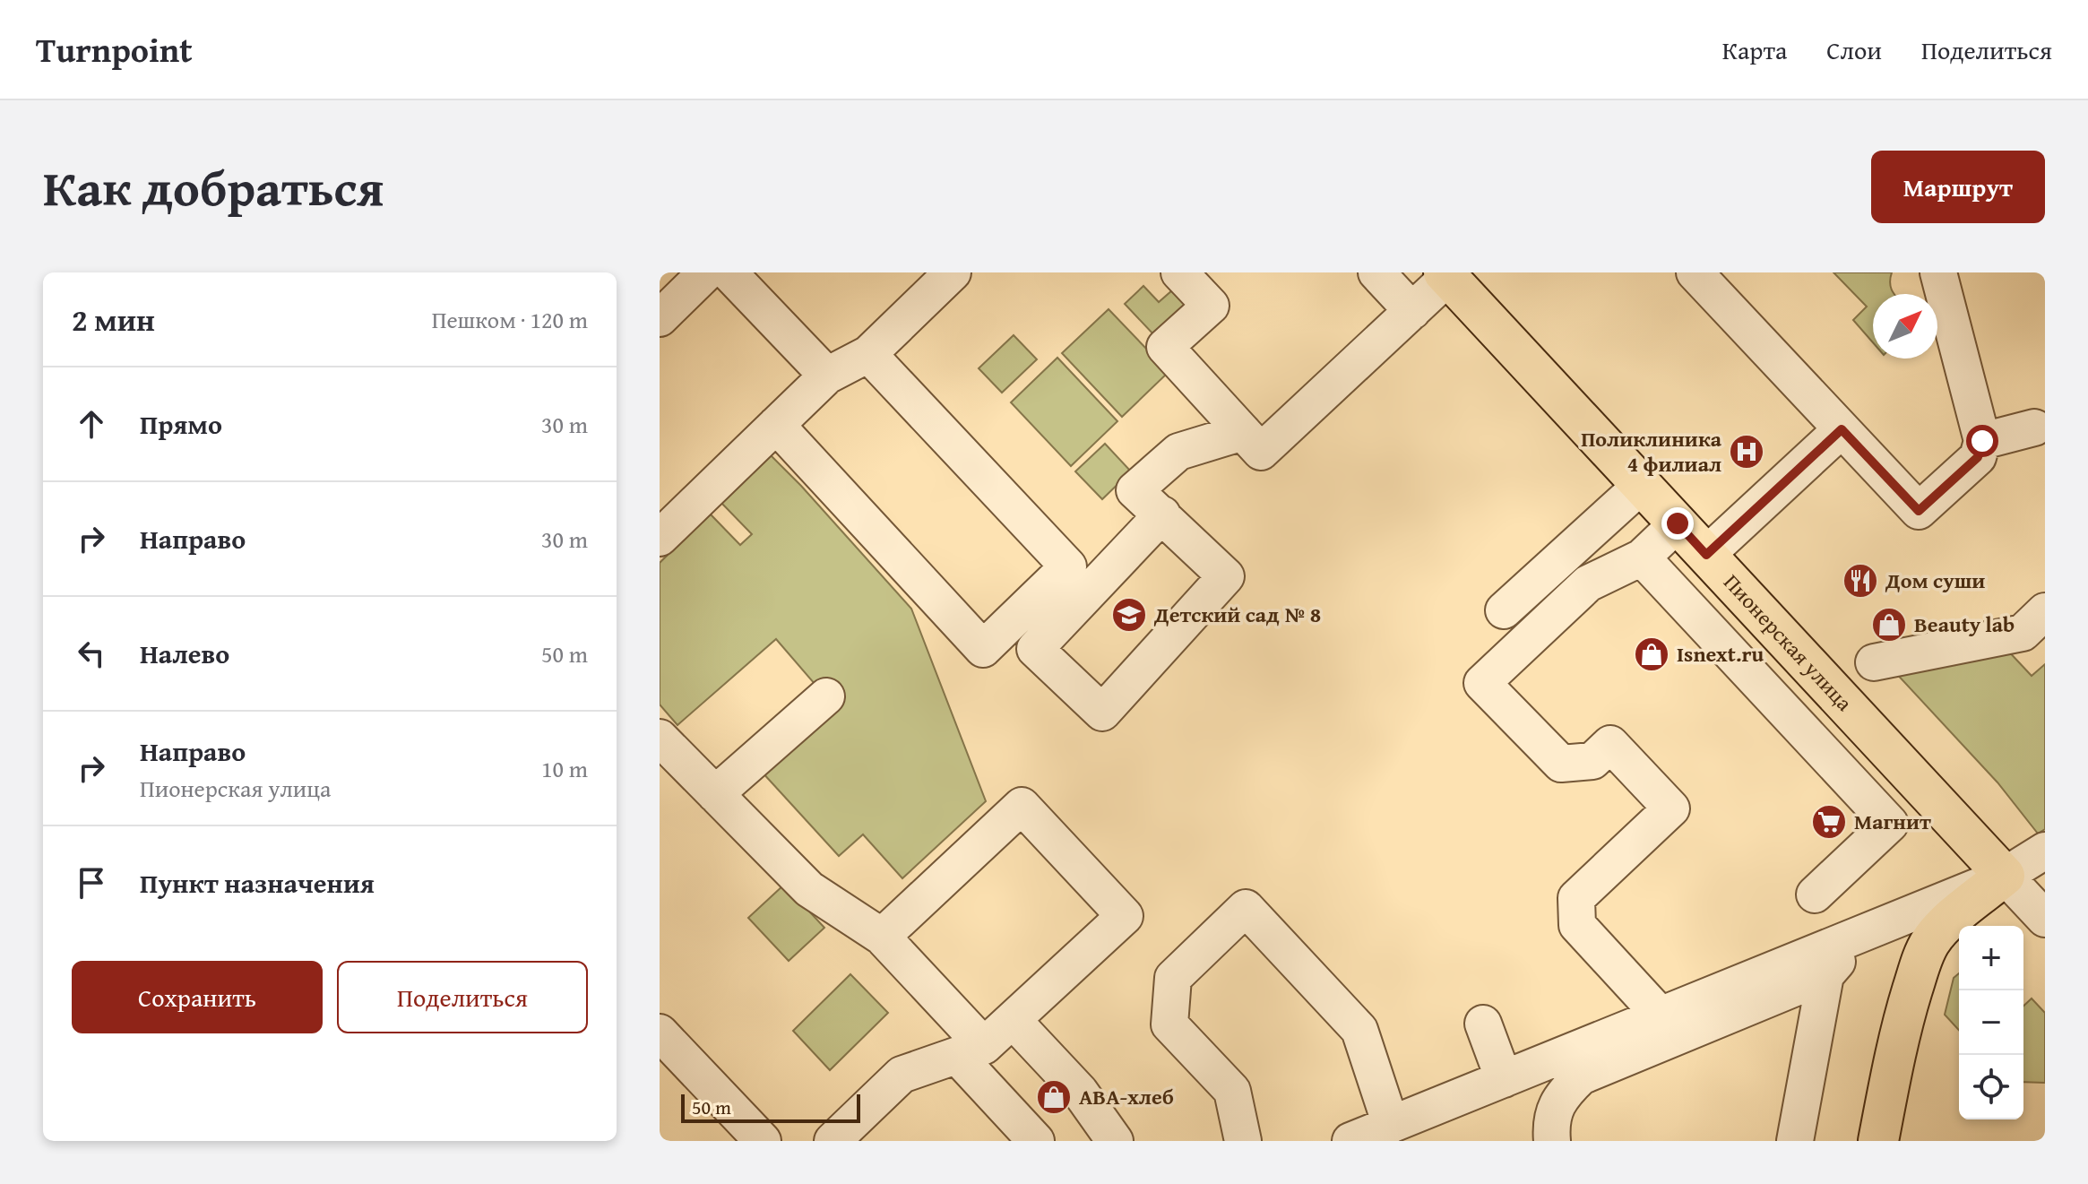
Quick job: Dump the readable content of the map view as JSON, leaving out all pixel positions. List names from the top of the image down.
{
  "streets": {
    "main road": ["Пионерская улица"]
  },
  "places": {
    "hospital": ["Поликлиника 4 филиал"],
    "restaurant": ["Дом суши"],
    "school or university": ["Детский сад № 8"],
    "shop": ["Beauty lab", "Isnext.ru", "АВА-хлеб"],
    "supermarket": ["Магнит"]
  },
  "scale_bar": "50 m",
  "north": "top right",
  "page": {
    "header": "Turnpoint",
    "nav": ["Карта", "Слои", "Поделиться"],
    "title": "Как добраться",
    "buttons": [
      "Маршрут",
      ["Сохранить", "Поделиться"]
    ],
    "heading": ["2 мин", "Пешком · 120 m"],
    "list": [
      ["Прямо", "30 m"],
      ["Направо", "30 m"],
      ["Налево", "50 m"],
      ["Направо", "Пионерская улица", "10 m"],
      "Пункт назначения"
    ],
    "map_buttons": ["+", "−"],
    "scale": "50 m"
  }
}
